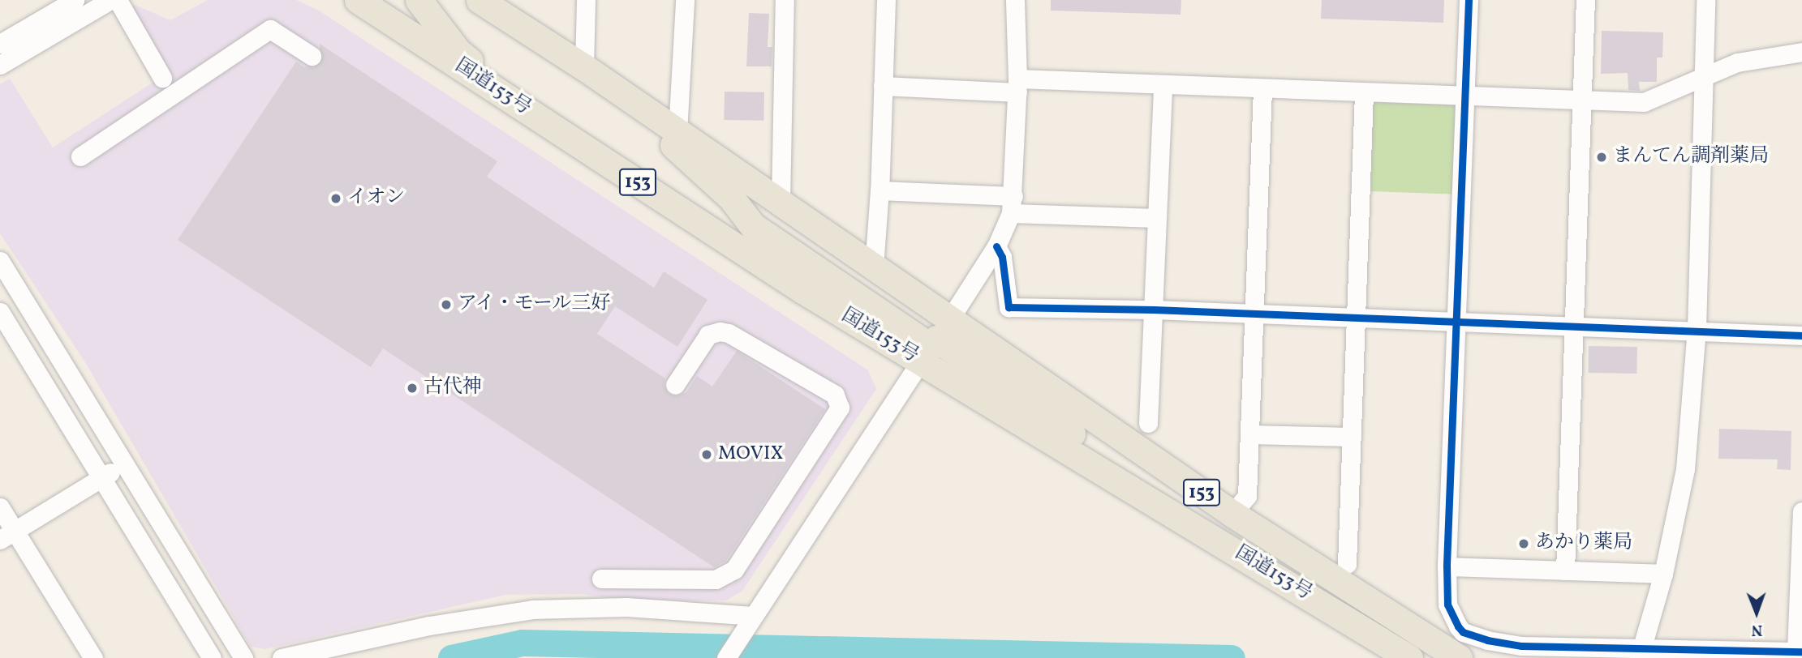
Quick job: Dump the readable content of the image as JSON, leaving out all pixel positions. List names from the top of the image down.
{
  "streets": {
    "highway": ["国道153号", "153"]
  },
  "crossings": [
    ["国道153号", "153"]
  ],
  "places": [
    "まんてん調剤薬局",
    "イオン",
    "アイ・モール三好",
    "古代神",
    "MOVIX",
    "あかり薬局"
  ],
  "north": "bottom"
}
